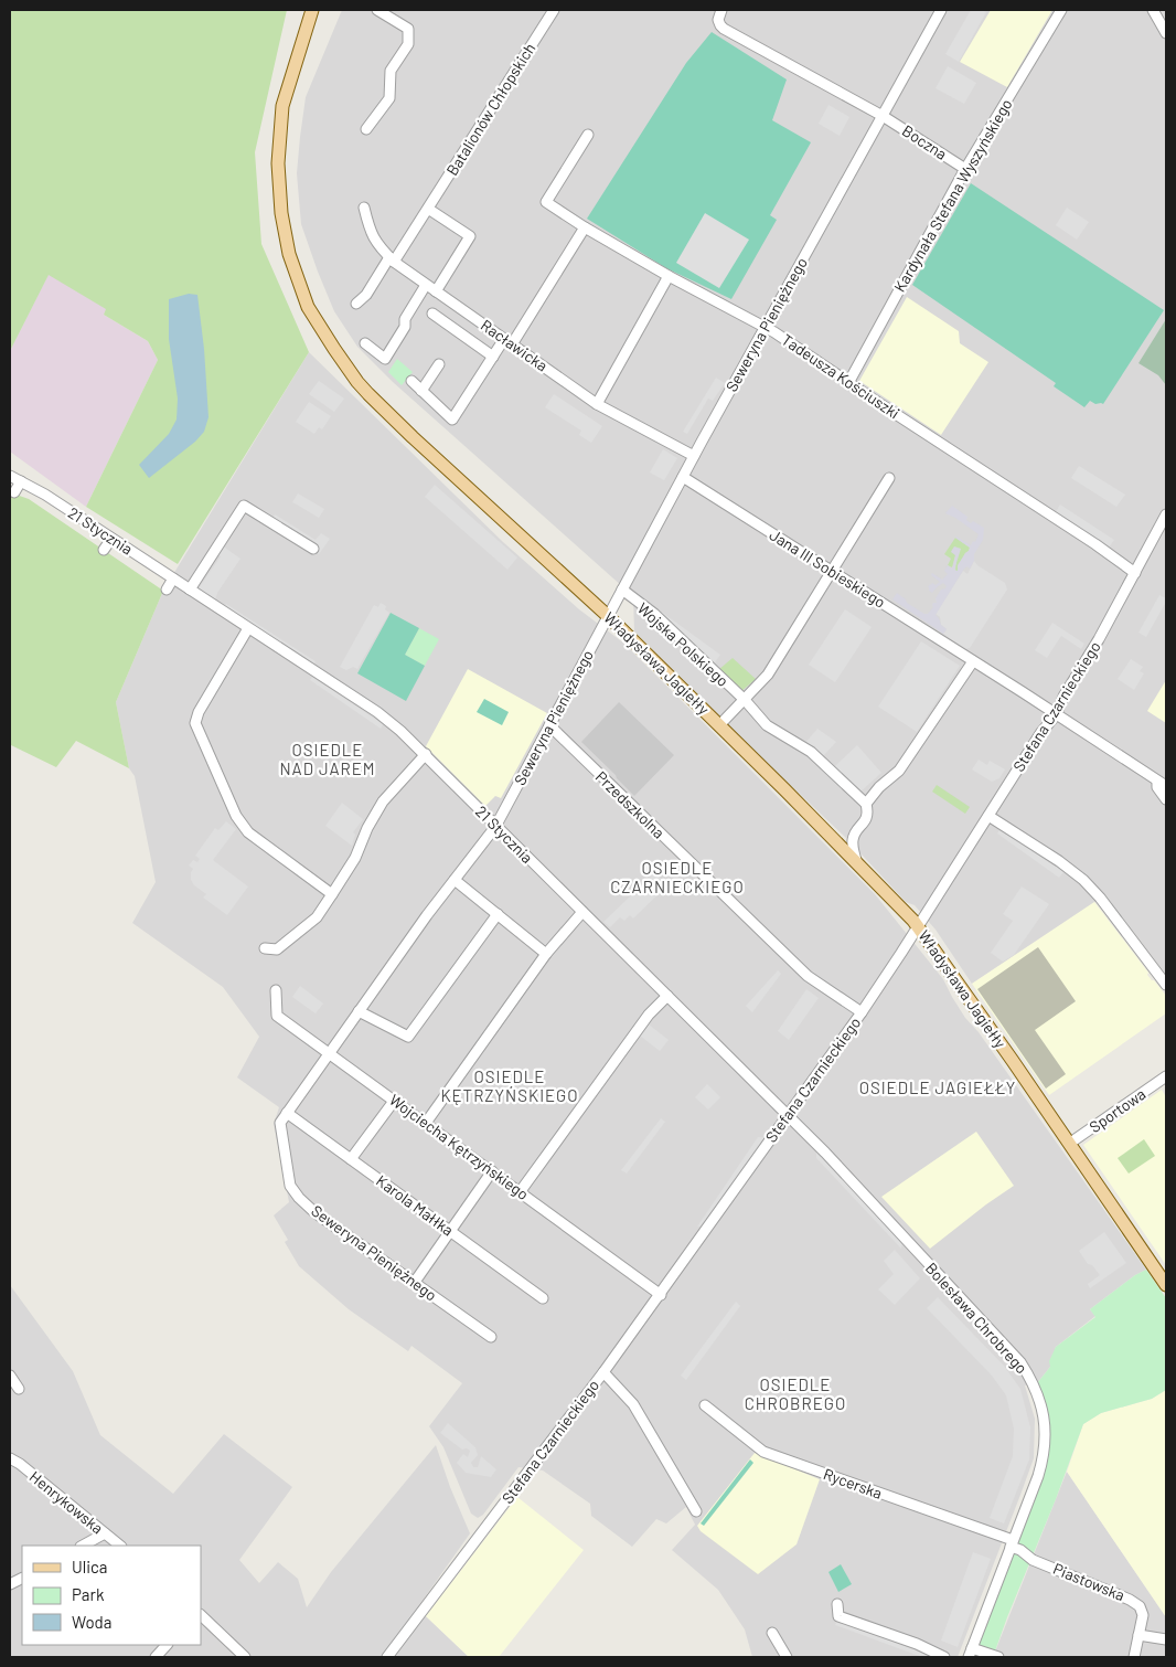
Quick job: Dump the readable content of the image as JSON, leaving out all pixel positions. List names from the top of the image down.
{
  "streets": {
    "main road": ["Władysława Jagiełły"],
    "street": [
      "Batalionów Chłopskich",
      "Boczna",
      "Kardynała Stefana Wyszyńskiego",
      "Seweryna Pieniężnego",
      "Racławicka",
      "Tadeusza Kościuszki",
      "21 Stycznia",
      "Jana III Sobieskiego",
      "Wojska Polskiego",
      "Stefana Czarnieckiego",
      "Przedszkolna",
      "Sportowa",
      "Wojciecha Kętrzyńskiego",
      "Karola Małłka",
      "Bolesława Chrobrego",
      "Rycerska",
      "Henrykowska",
      "Piastowska"
    ]
  },
  "crossings": [
    ["Batalionów Chłopskich", "Racławicka"],
    ["Boczna", "Kardynała Stefana Wyszyńskiego"],
    ["Boczna", "Seweryna Pieniężnego"],
    ["Kardynała Stefana Wyszyńskiego", "Tadeusza Kościuszki"],
    ["Seweryna Pieniężnego", "Racławicka"],
    ["Seweryna Pieniężnego", "Tadeusza Kościuszki"],
    ["Seweryna Pieniężnego", "21 Stycznia"],
    ["Seweryna Pieniężnego", "Jana III Sobieskiego"],
    ["Seweryna Pieniężnego", "Wojska Polskiego"],
    ["Seweryna Pieniężnego", "Władysława Jagiełły"],
    ["Seweryna Pieniężnego", "Przedszkolna"],
    ["Seweryna Pieniężnego", "Wojciecha Kętrzyńskiego"],
    ["Seweryna Pieniężnego", "Karola Małłka"],
    ["Tadeusza Kościuszki", "Stefana Czarnieckiego"],
    ["21 Stycznia", "Stefana Czarnieckiego"],
    ["21 Stycznia", "Bolesława Chrobrego"],
    ["Jana III Sobieskiego", "Stefana Czarnieckiego"],
    ["Władysława Jagiełły", "Stefana Czarnieckiego"],
    ["Władysława Jagiełły", "Sportowa"],
    ["Stefana Czarnieckiego", "Przedszkolna"],
    ["Stefana Czarnieckiego", "Wojciecha Kętrzyńskiego"],
    ["Stefana Czarnieckiego", "Bolesława Chrobrego"],
    ["Bolesława Chrobrego", "Rycerska"],
    ["Bolesława Chrobrego", "Piastowska"],
    ["Rycerska", "Piastowska"]
  ],
  "districts": [
    "OSIEDLE NAD JAREM",
    "OSIEDLE CZARNIECKIEGO",
    "OSIEDLE KĘTRZYŃSKIEGO",
    "OSIEDLE JAGIEŁŁY",
    "OSIEDLE CHROBREGO"
  ],
  "legend": ["Ulica", "Park", "Woda"]
}
